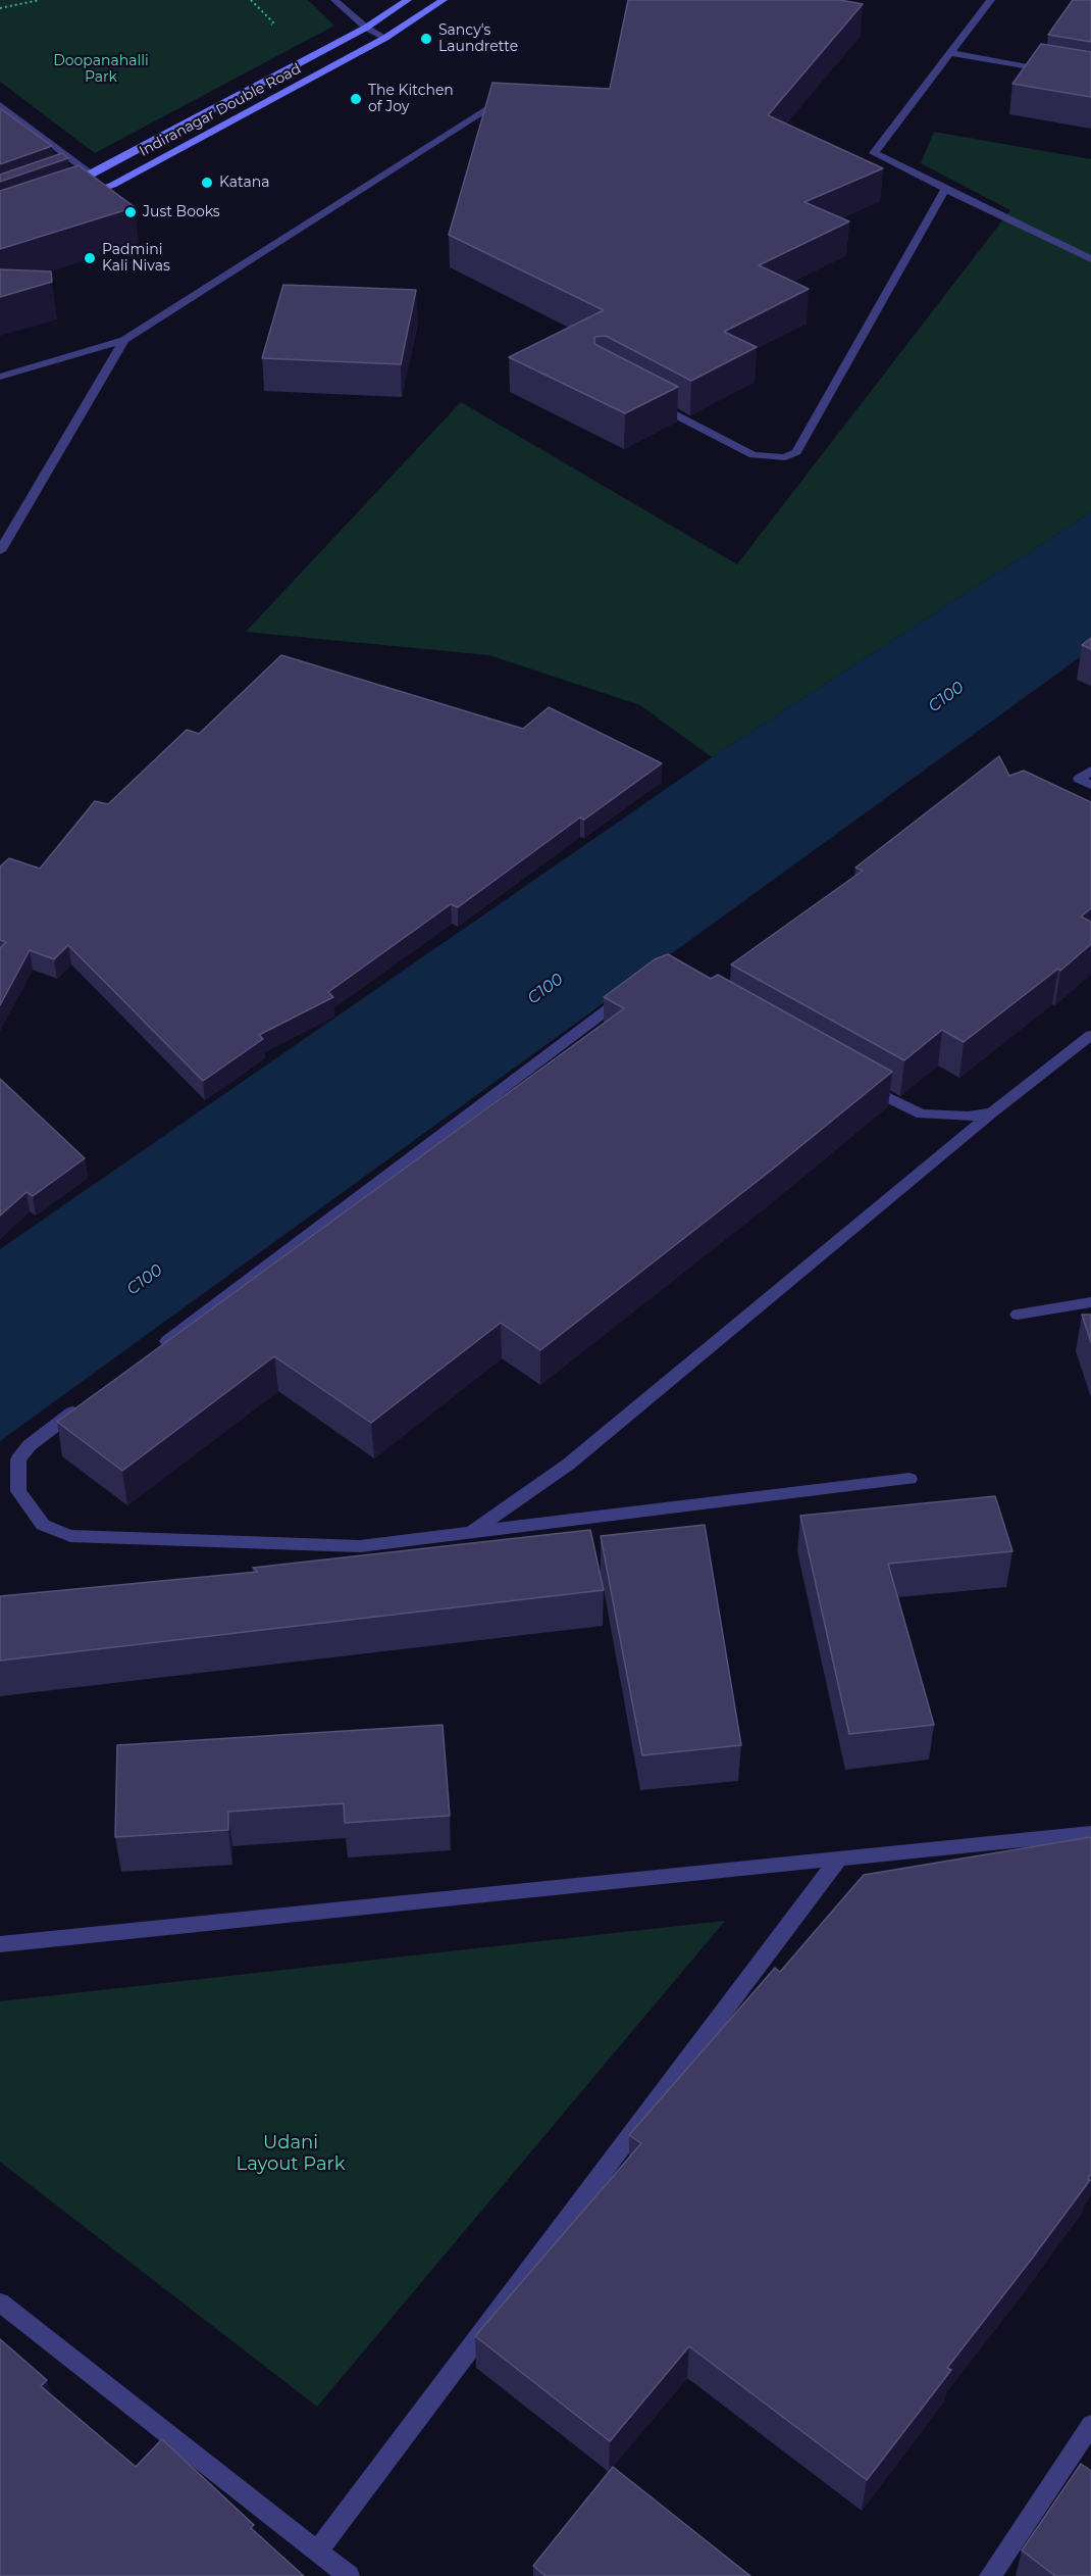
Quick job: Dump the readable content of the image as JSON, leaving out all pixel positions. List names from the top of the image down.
{
  "streets": {
    "street": ["Indiranagar Double Road"]
  },
  "water": ["C100"],
  "parks": ["Doopanahalli Park", "Udani Layout Park"],
  "places": [
    "Sancy's Laundrette",
    "The Kitchen of Joy",
    "Katana",
    "Just Books",
    "Padmini Kali Nivas"
  ]
}
